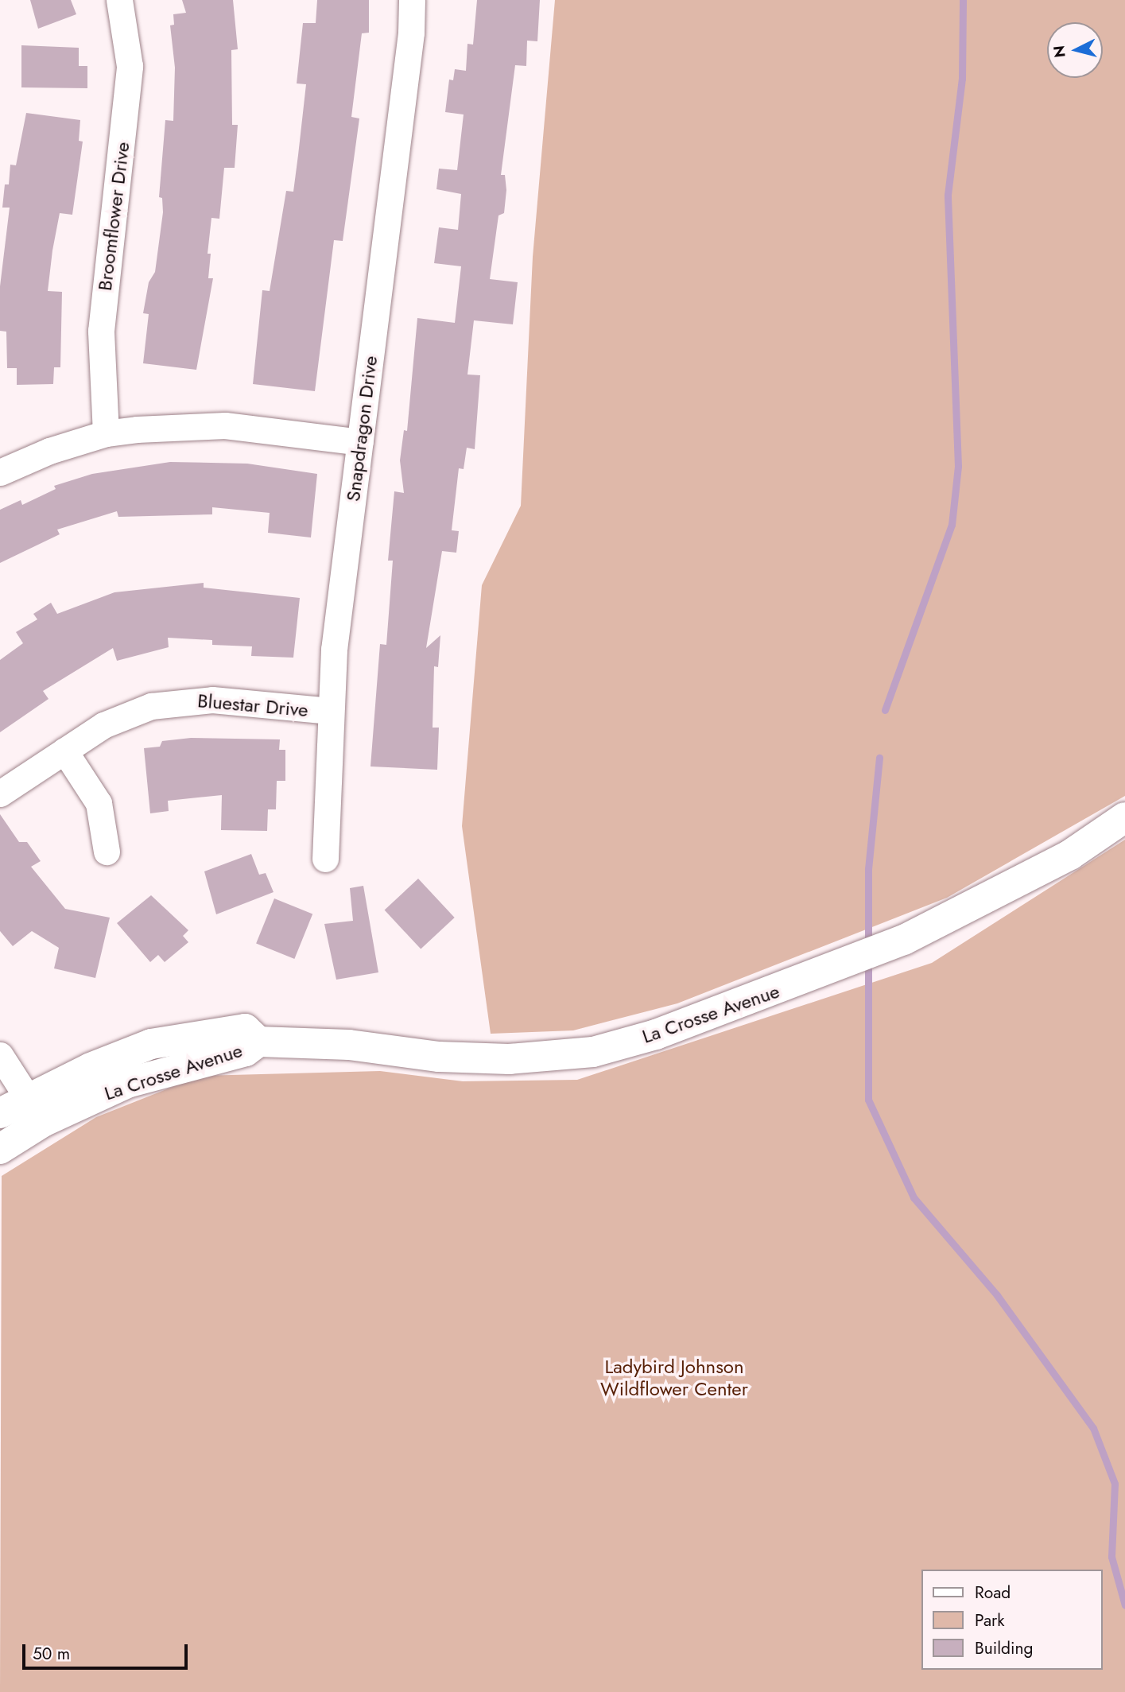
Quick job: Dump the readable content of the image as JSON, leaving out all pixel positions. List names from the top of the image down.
{
  "streets": {
    "street": [
      "Broomflower Drive",
      "Snapdragon Drive",
      "Bluestar Drive",
      "La Crosse Avenue"
    ]
  },
  "crossings": [
    ["Snapdragon Drive", "Bluestar Drive"]
  ],
  "parks": ["Ladybird Johnson Wildflower Center"],
  "legend": ["Road", "Park", "Building"],
  "scale_bar": "50 m",
  "north": "left"
}
